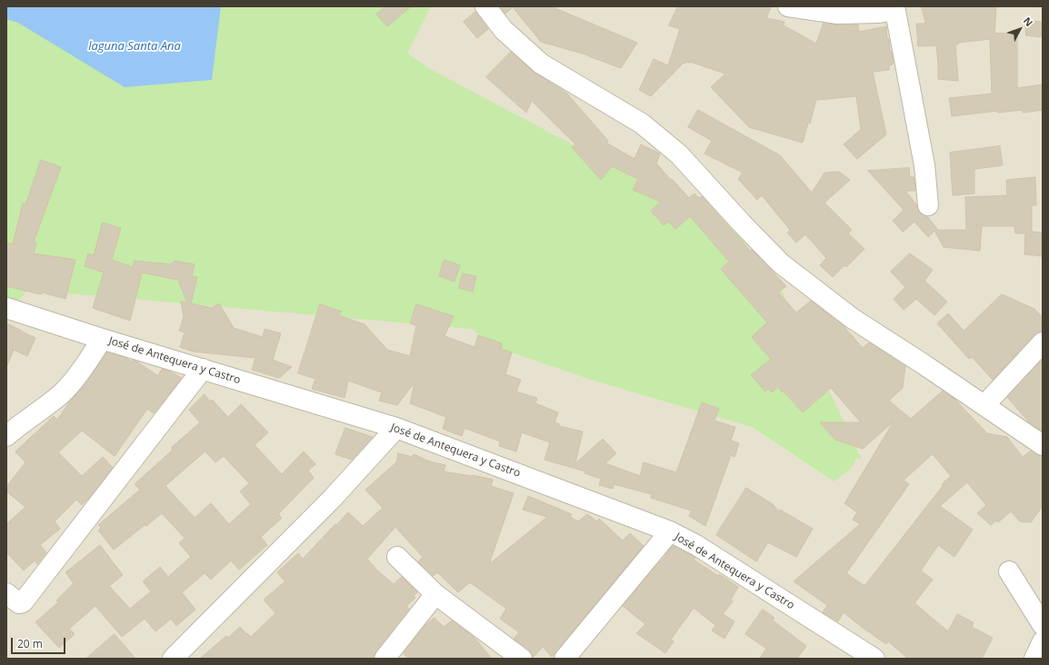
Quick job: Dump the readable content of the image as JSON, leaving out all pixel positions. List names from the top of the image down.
{
  "streets": {
    "street": ["José de Antequera y Castro"]
  },
  "water": ["laguna Santa Ana"],
  "scale_bar": "20 m",
  "north": "top right"
}
